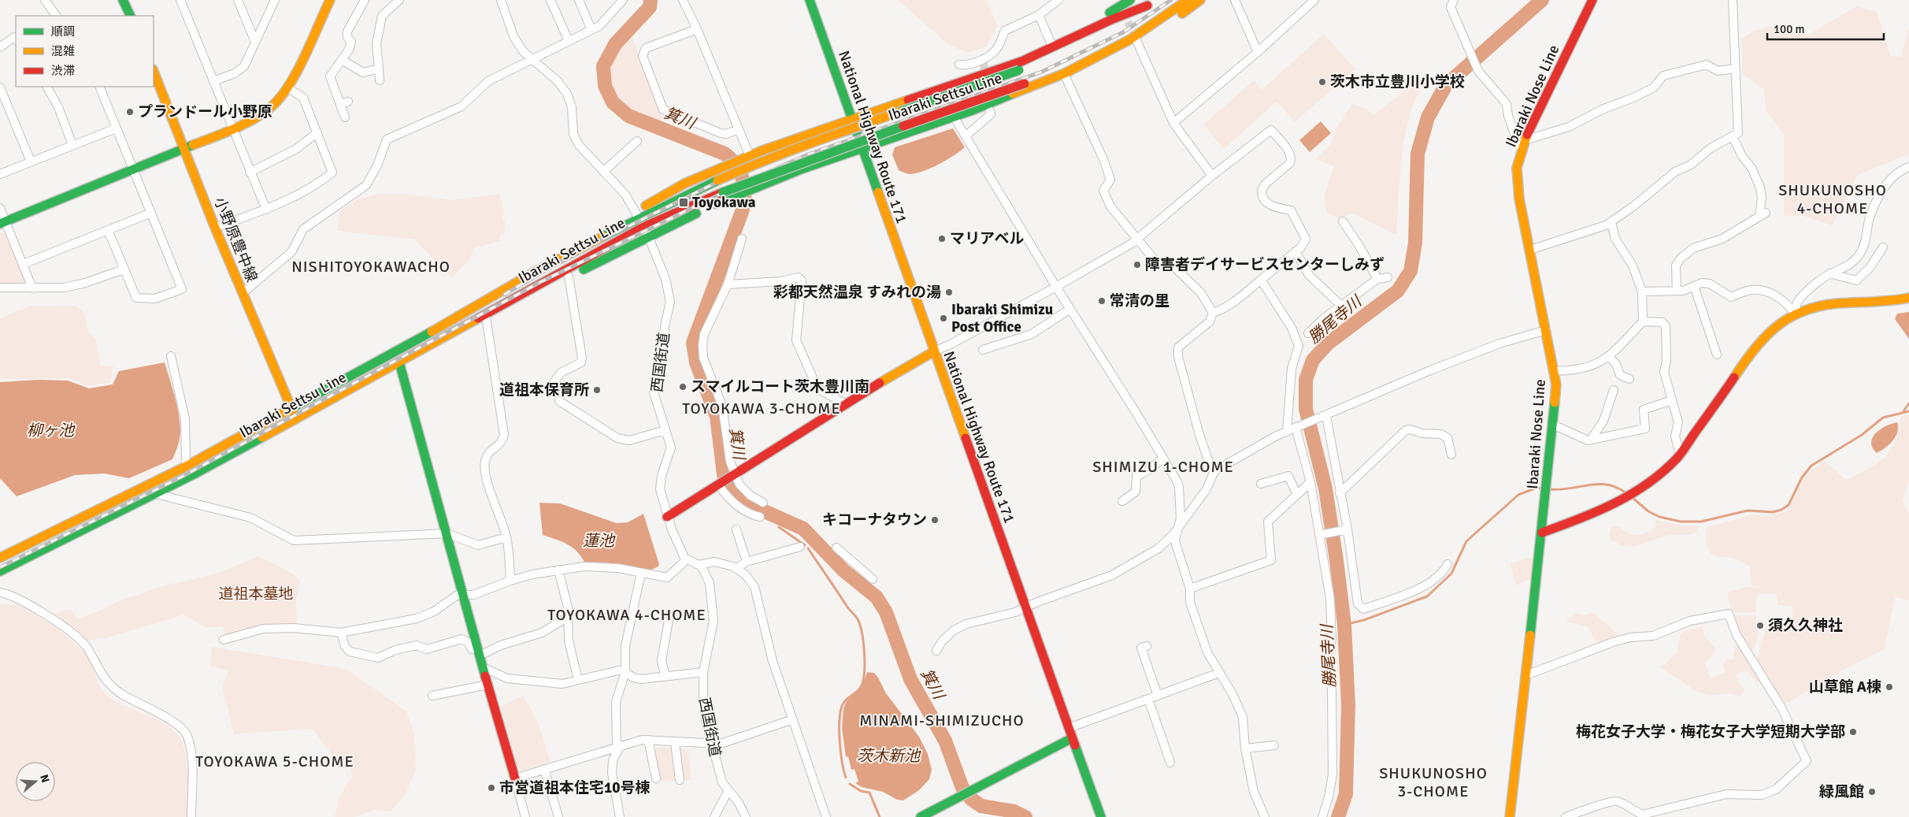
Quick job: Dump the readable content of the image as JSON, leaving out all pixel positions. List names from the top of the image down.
{
  "streets": {
    "main road": [
      "Ibaraki Nose Line",
      "Ibaraki Settsu Line",
      "National Highway Route 171",
      "小野原豊中線"
    ],
    "street": ["西国街道"]
  },
  "crossings": [
    ["Ibaraki Settsu Line", "小野原豊中線"],
    ["Ibaraki Settsu Line", "西国街道"]
  ],
  "districts": [
    "SHUKUNOSHO 4-CHOME",
    "NISHITOYOKAWACHO",
    "TOYOKAWA 3-CHOME",
    "SHIMIZU 1-CHOME",
    "TOYOKAWA 4-CHOME",
    "MINAMI-SHIMIZUCHO",
    "TOYOKAWA 5-CHOME",
    "SHUKUNOSHO 3-CHOME"
  ],
  "water": [
    "箕川",
    "勝尾寺川",
    "柳ヶ池",
    "蓮池",
    "茨木新池"
  ],
  "parks": ["道祖本墓地"],
  "places": {
    "other": [
      "茨木市立豊川小学校",
      "プランドール小野原",
      "マリアベル",
      "障害者デイサービスセンターしみず",
      "彩都天然温泉 すみれの湯",
      "常清の里",
      "Ibaraki Shimizu Post Office",
      "スマイルコート茨木豊川南",
      "道祖本保育所",
      "キコーナタウン",
      "須久久神社",
      "山草館 A棟",
      "梅花女子大学・梅花女子大学短期大学部",
      "市営道祖本住宅10号棟",
      "緑風館"
    ],
    "transit": ["Toyokawa"]
  },
  "legend": ["順調", "混雑", "渋滞"],
  "scale_bar": "100 m",
  "north": "right"
}
